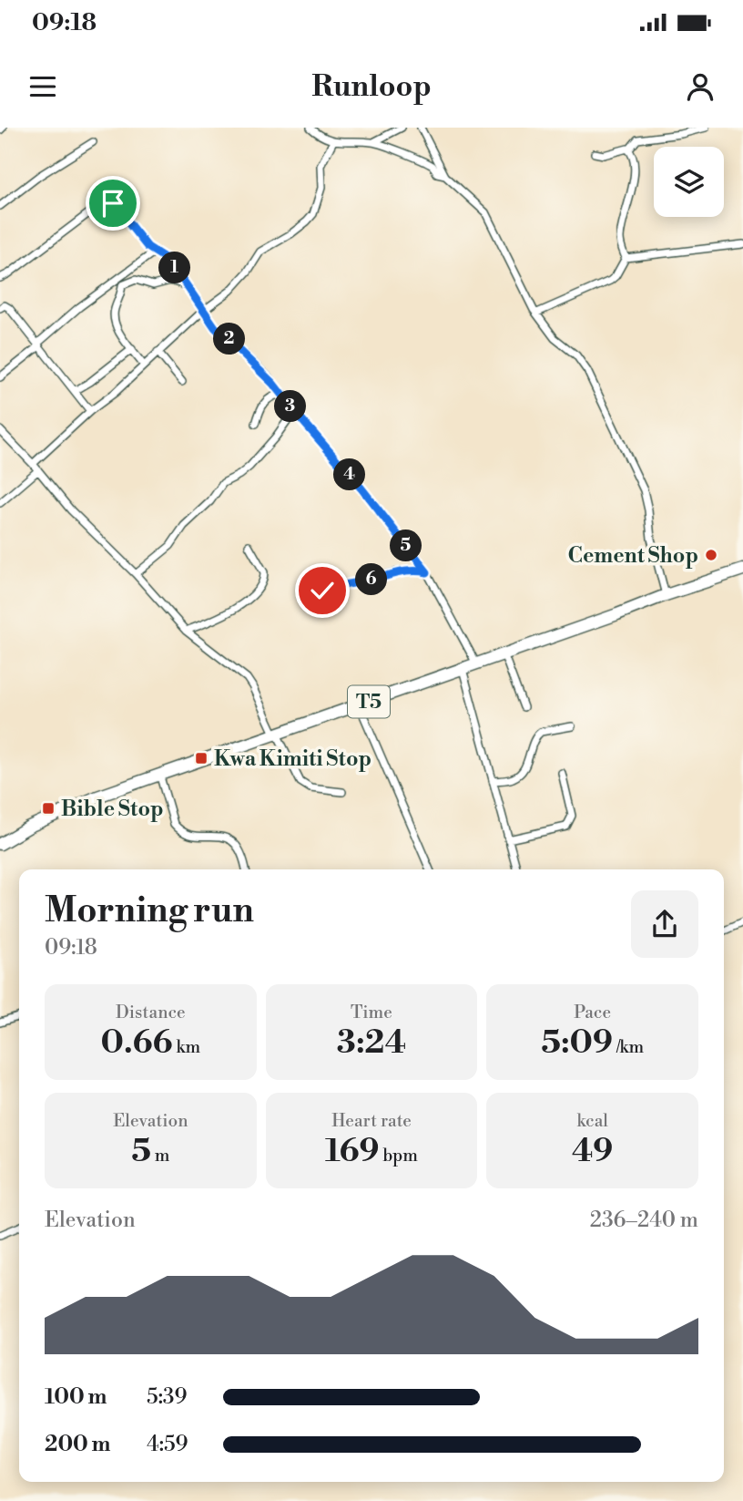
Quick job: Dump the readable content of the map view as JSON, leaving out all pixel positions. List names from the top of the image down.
{
  "streets": {
    "highway": ["T5"]
  },
  "places": {
    "other": ["Cement Shop"],
    "transit": ["Kwa Kimiti Stop", "Bible Stop"]
  },
  "page": {
    "status": "09:18",
    "header": "Runloop",
    "pins": [
      "1",
      "2",
      "3",
      "4",
      "5",
      "6"
    ],
    "heading": ["Morning run", "09:18"],
    "stats": [
      ["Distance", "0.66 km"],
      ["Time", "3:24"],
      ["Pace", "5:09 /km"],
      ["Elevation", "5 m"],
      ["Heart rate", "169 bpm"],
      ["kcal", "49"]
    ],
    "chart": ["Elevation", "236–240 m"],
    "list": [
      {
        "name": "100 m",
        "note": "5:39"
      },
      {
        "name": "200 m",
        "note": "4:59"
      }
    ]
  }
}
